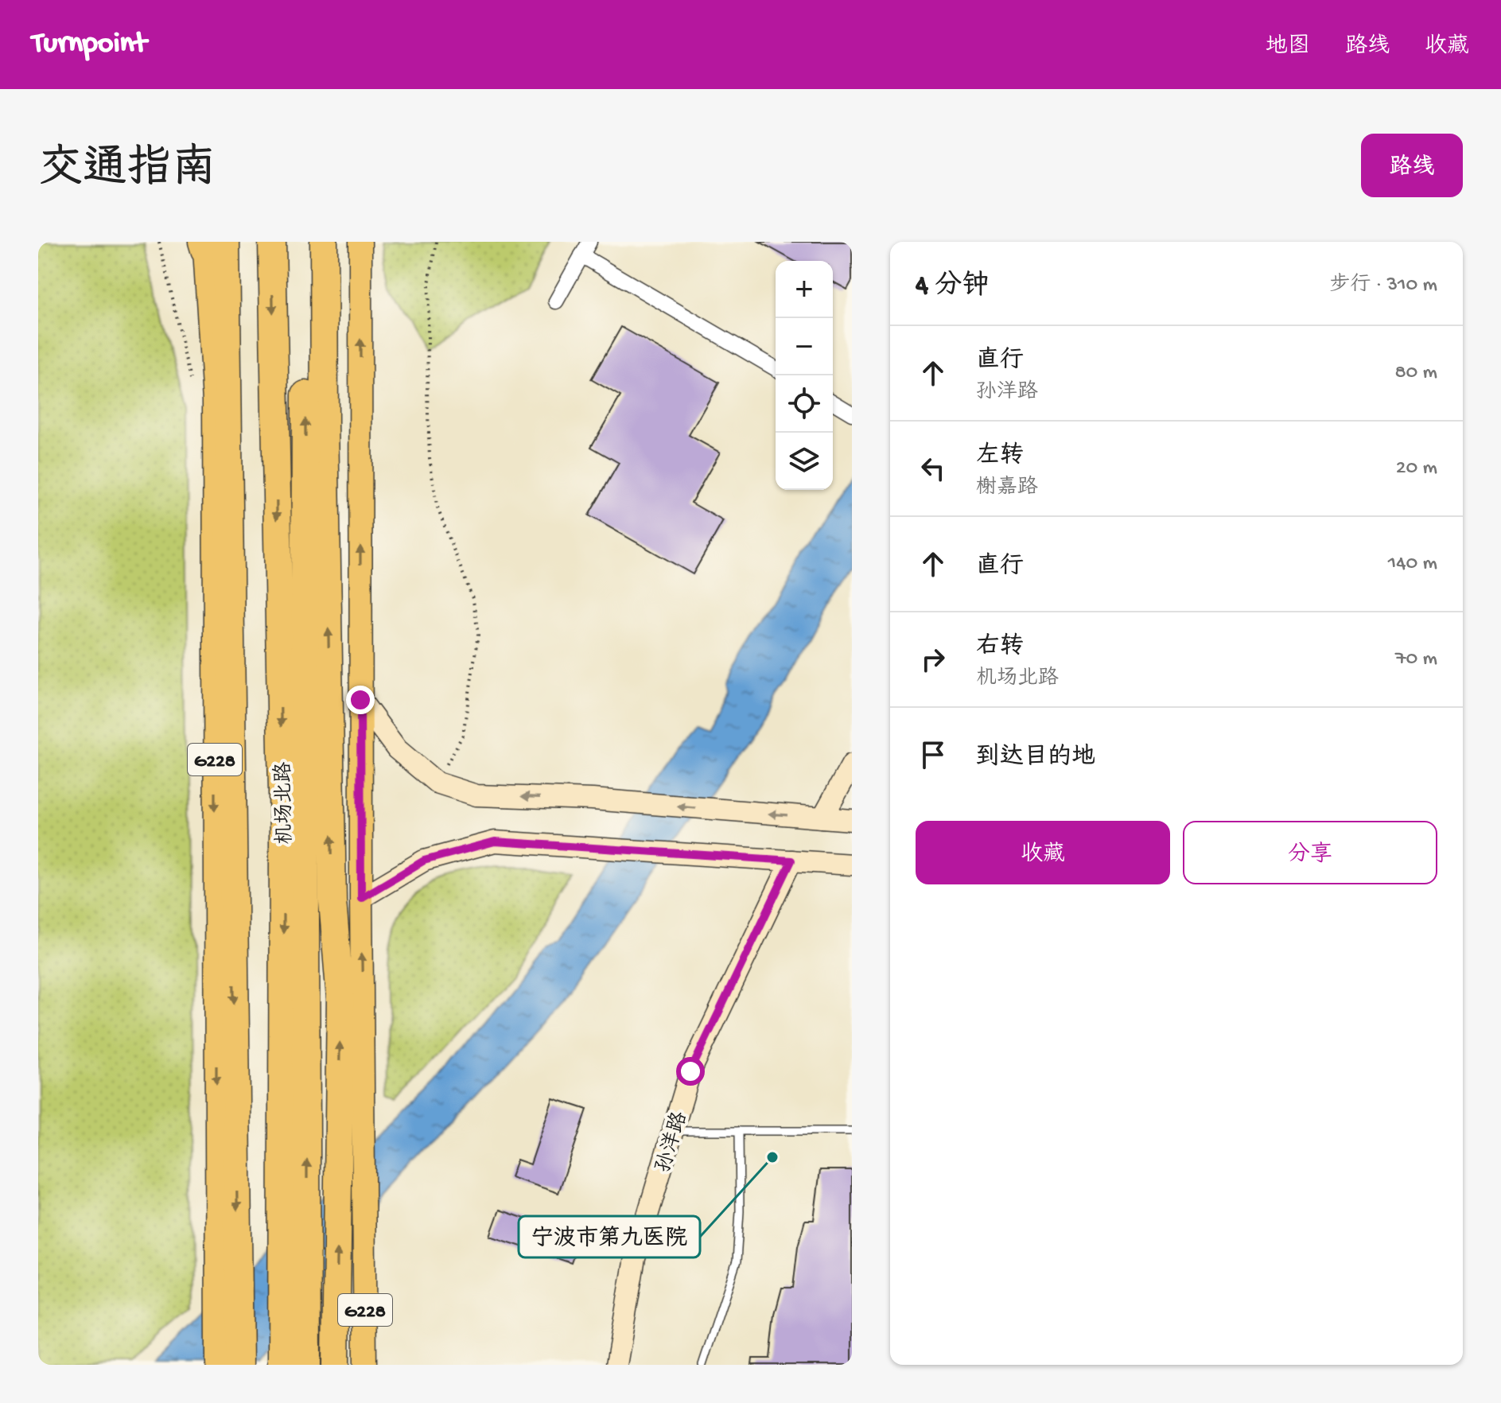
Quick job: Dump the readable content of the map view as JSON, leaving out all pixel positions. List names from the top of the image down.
{
  "streets": {
    "highway": ["机场北路"],
    "main road": ["G228", "孙洋路"]
  },
  "places": ["宁波市第九医院"],
  "page": {
    "header": "Turnpoint",
    "nav": ["地图", "路线", "收藏"],
    "title": "交通指南",
    "buttons": [
      "路线",
      ["收藏", "分享"]
    ],
    "heading": ["4 分钟", "步行 · 310 m"],
    "map_buttons": ["+", "−"],
    "list": [
      ["直行", "孙洋路", "80 m"],
      ["左转", "榭嘉路", "20 m"],
      ["直行", "140 m"],
      ["右转", "机场北路", "70 m"],
      "到达目的地"
    ]
  }
}
